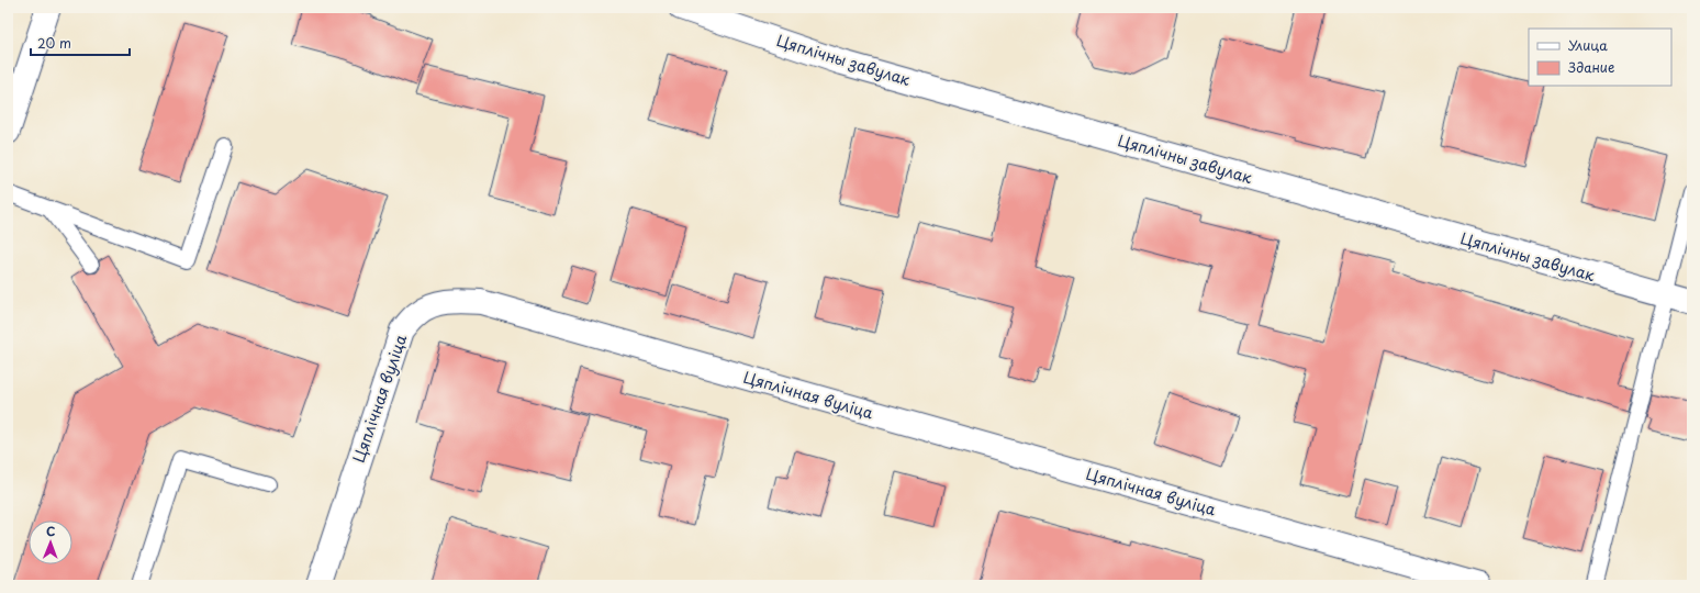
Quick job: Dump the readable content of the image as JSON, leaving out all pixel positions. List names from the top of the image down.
{
  "streets": {
    "street": ["Цяплічны завулак", "Цяплічная вуліца"]
  },
  "legend": ["Улица", "Здание"],
  "scale_bar": "20 m",
  "north": "top"
}
